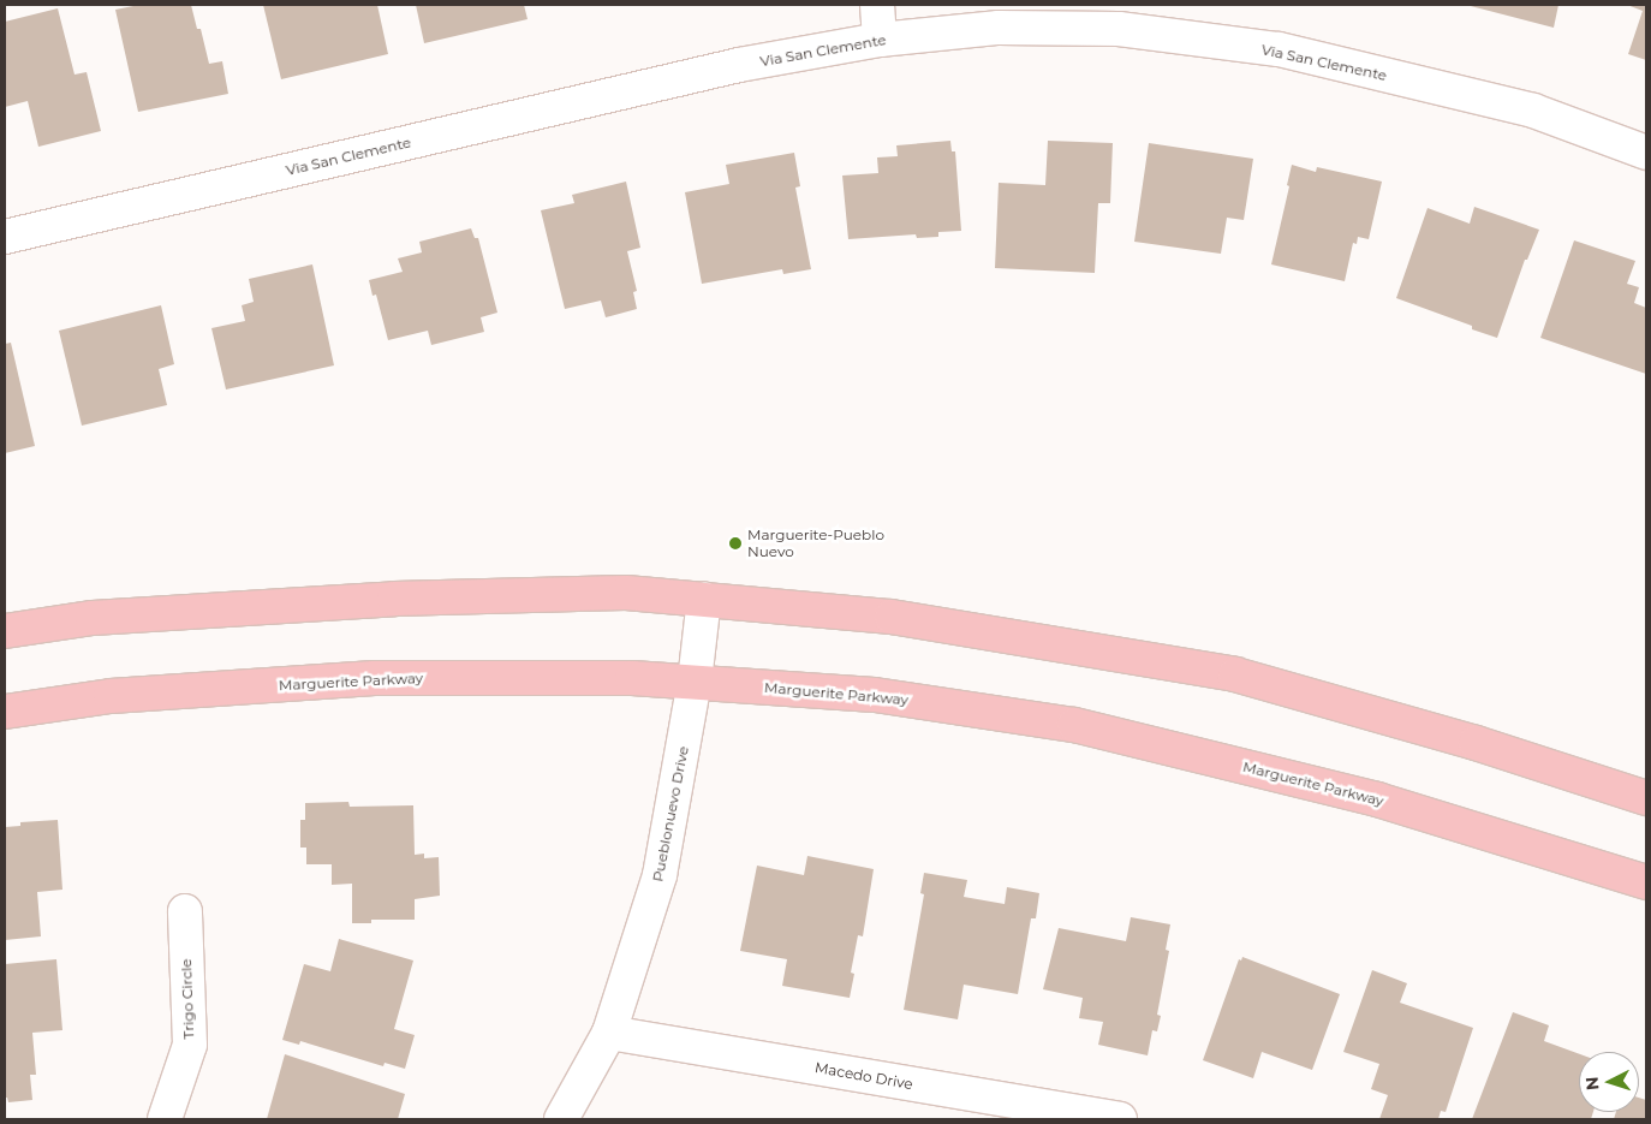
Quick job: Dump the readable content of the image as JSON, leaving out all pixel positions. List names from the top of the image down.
{
  "streets": {
    "main road": ["Marguerite Parkway"],
    "street": [
      "Via San Clemente",
      "Pueblonuevo Drive",
      "Trigo Circle",
      "Macedo Drive"
    ]
  },
  "crossings": [
    ["Marguerite Parkway", "Pueblonuevo Drive"],
    ["Pueblonuevo Drive", "Macedo Drive"]
  ],
  "places": ["Marguerite-Pueblo Nuevo"],
  "north": "left"
}
